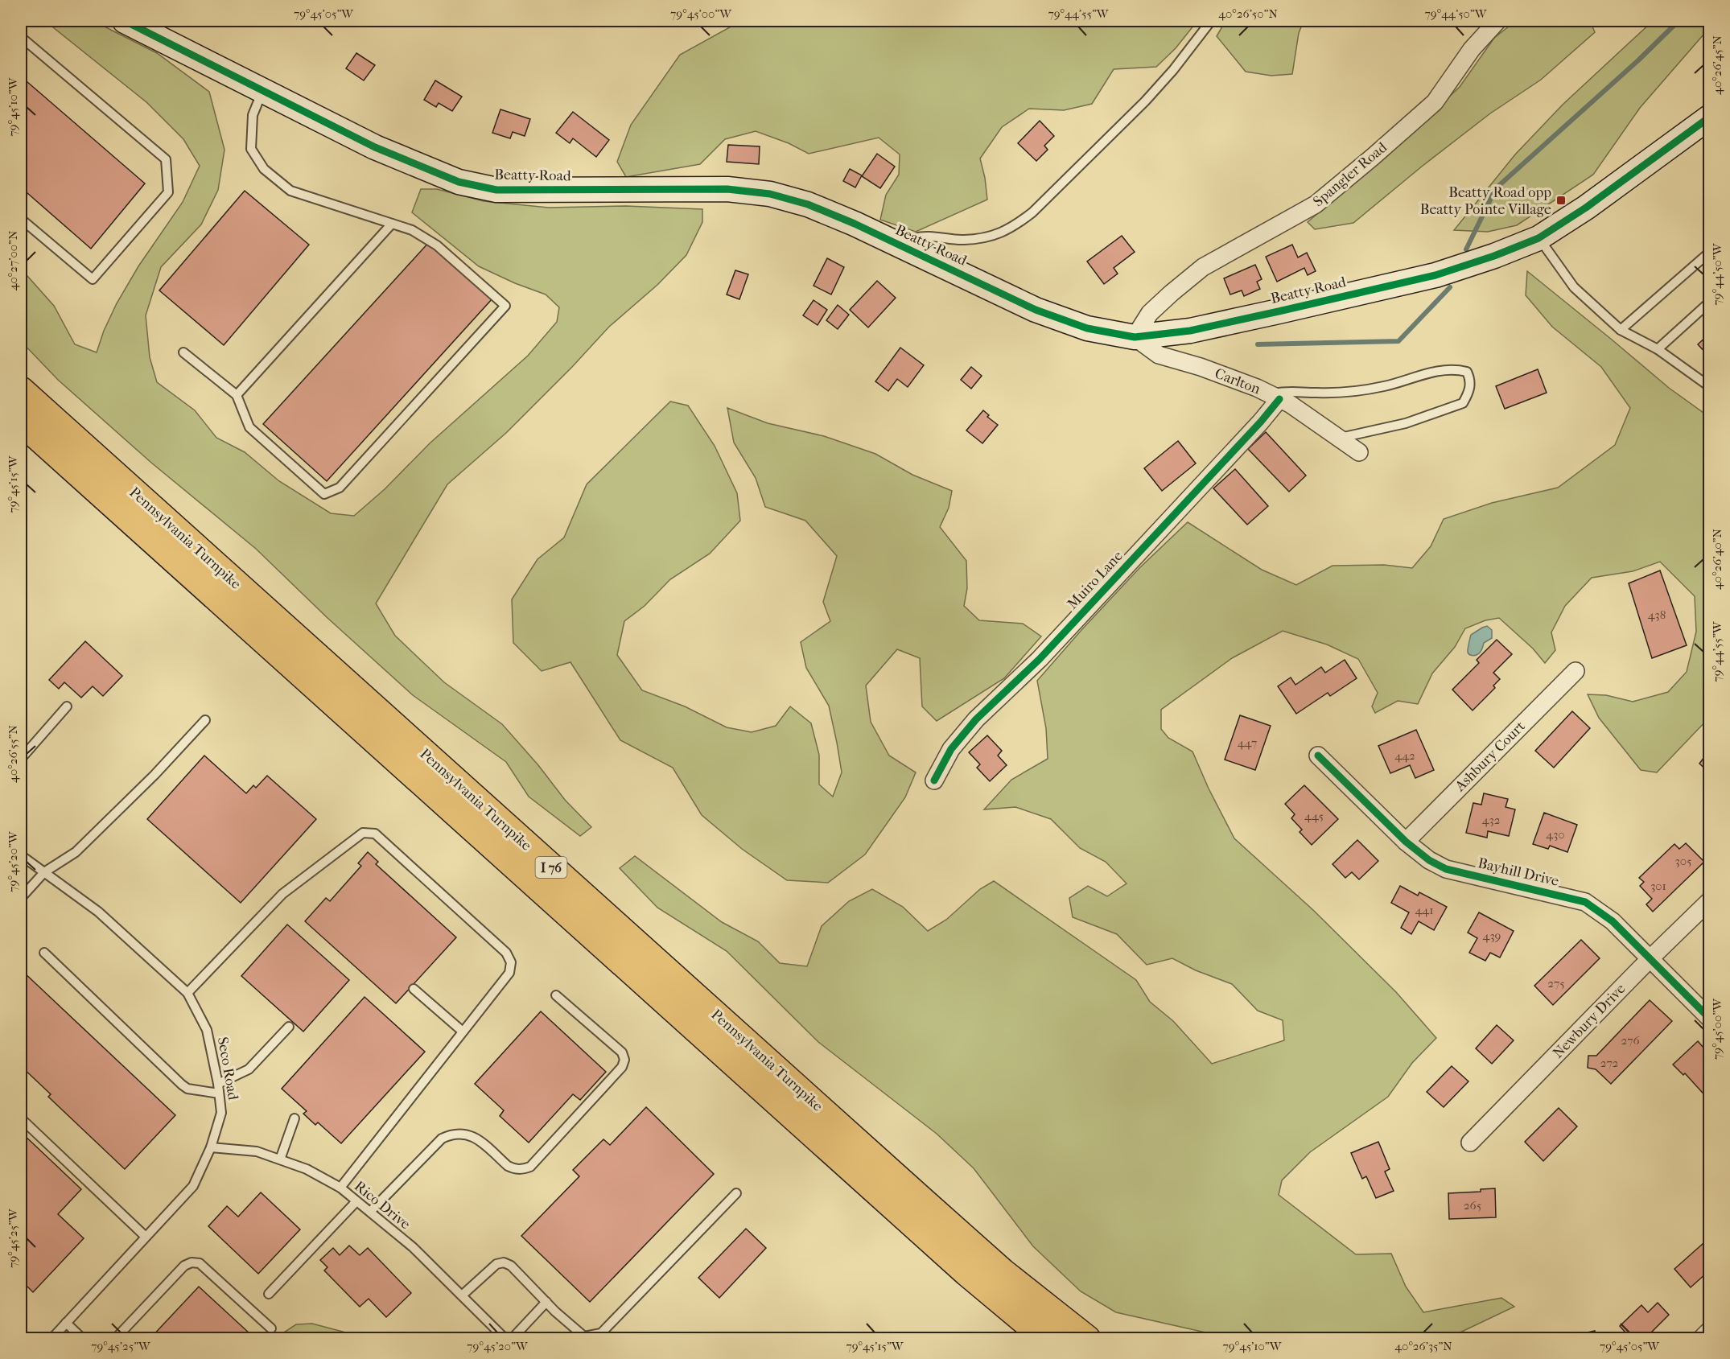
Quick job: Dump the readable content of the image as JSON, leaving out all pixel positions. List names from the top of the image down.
{
  "streets": {
    "highway": ["Pennsylvania Turnpike", "I 76"],
    "street": [
      "Spangler Road",
      "Beatty Road",
      "Carlton",
      "Muiro Lane",
      "Ashbury Court",
      "Bayhill Drive",
      "Newbury Drive"
    ],
    "lane": ["Seco Road", "Rico Drive"]
  },
  "crossings": [
    ["Spangler Road", "Beatty Road"],
    ["Spangler Road", "Carlton"],
    ["Beatty Road", "Carlton"],
    ["Carlton", "Muiro Lane"],
    ["Ashbury Court", "Bayhill Drive"],
    ["Bayhill Drive", "Newbury Drive"],
    ["Seco Road", "Rico Drive"]
  ],
  "places": {
    "transit": ["Beatty Road opp Beatty Pointe Village"]
  },
  "house_numbers": [
    "438",
    "447",
    "442",
    "445",
    "432",
    "430",
    "305",
    "301",
    "441",
    "439",
    "275",
    "276",
    "272",
    "265"
  ],
  "coordinates": [
    "79°45'05\"W",
    "79°45'00\"W",
    "79°44'55\"W",
    "40°26'50\"N",
    "79°44'50\"W",
    "40°26'45\"N",
    "79°45'10\"W",
    "40°27'00\"N",
    "79°45'15\"W",
    "40°26'40\"N",
    "40°26'55\"N",
    "79°45'20\"W",
    "79°45'25\"W",
    "40°26'35\"N"
  ]
}
